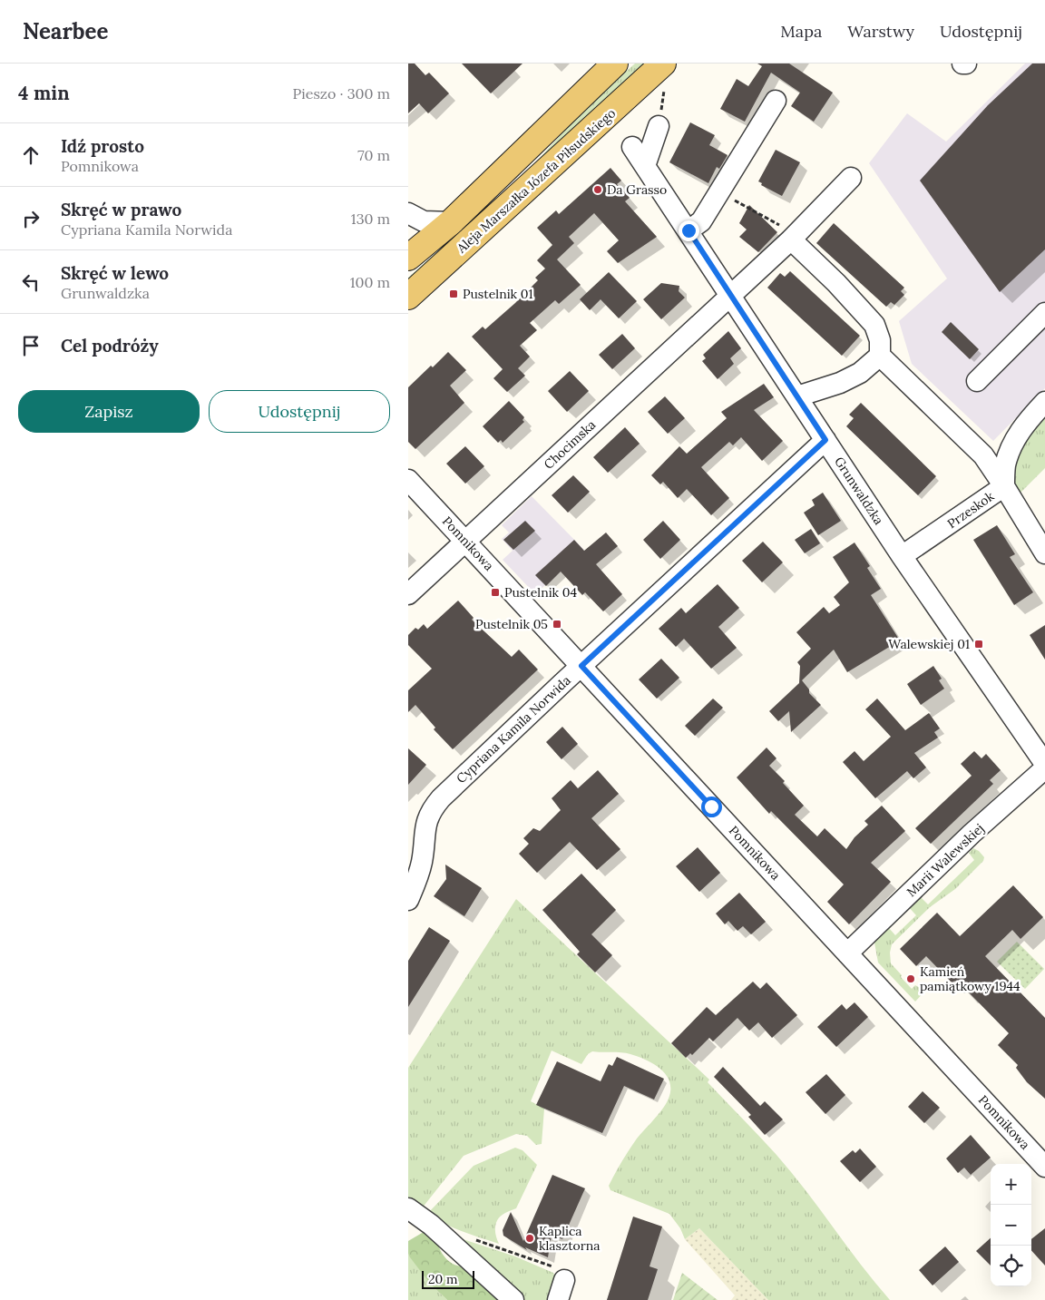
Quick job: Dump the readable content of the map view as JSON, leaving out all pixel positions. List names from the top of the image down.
{
  "streets": {
    "main road": ["Aleja Marszałka Józefa Piłsudskiego"],
    "street": [
      "Chocimska",
      "Grunwaldzka",
      "Przeskok",
      "Pomnikowa",
      "Cypriana Kamila Norwida",
      "Marii Walewskiej"
    ]
  },
  "crossings": [
    ["Chocimska", "Grunwaldzka"],
    ["Chocimska", "Pomnikowa"],
    ["Grunwaldzka", "Przeskok"],
    ["Grunwaldzka", "Cypriana Kamila Norwida"],
    ["Pomnikowa", "Cypriana Kamila Norwida"],
    ["Pomnikowa", "Marii Walewskiej"]
  ],
  "places": {
    "other": ["Da Grasso", "Kamień pamiątkowy 1944", "Kaplica klasztorna"],
    "transit": [
      "Pustelnik 01",
      "Pustelnik 04",
      "Pustelnik 05",
      "Walewskiej 01"
    ]
  },
  "scale_bar": "20 m",
  "page": {
    "header": "Nearbee",
    "nav": ["Mapa", "Warstwy", "Udostępnij"],
    "heading": ["4 min", "Pieszo · 300 m"],
    "list": [
      ["Idź prosto", "Pomnikowa", "70 m"],
      ["Skręć w prawo", "Cypriana Kamila Norwida", "130 m"],
      ["Skręć w lewo", "Grunwaldzka", "100 m"],
      "Cel podróży"
    ],
    "buttons": ["Zapisz", "Udostępnij"],
    "map_buttons": ["+", "−"],
    "scale": "20 m"
  }
}
